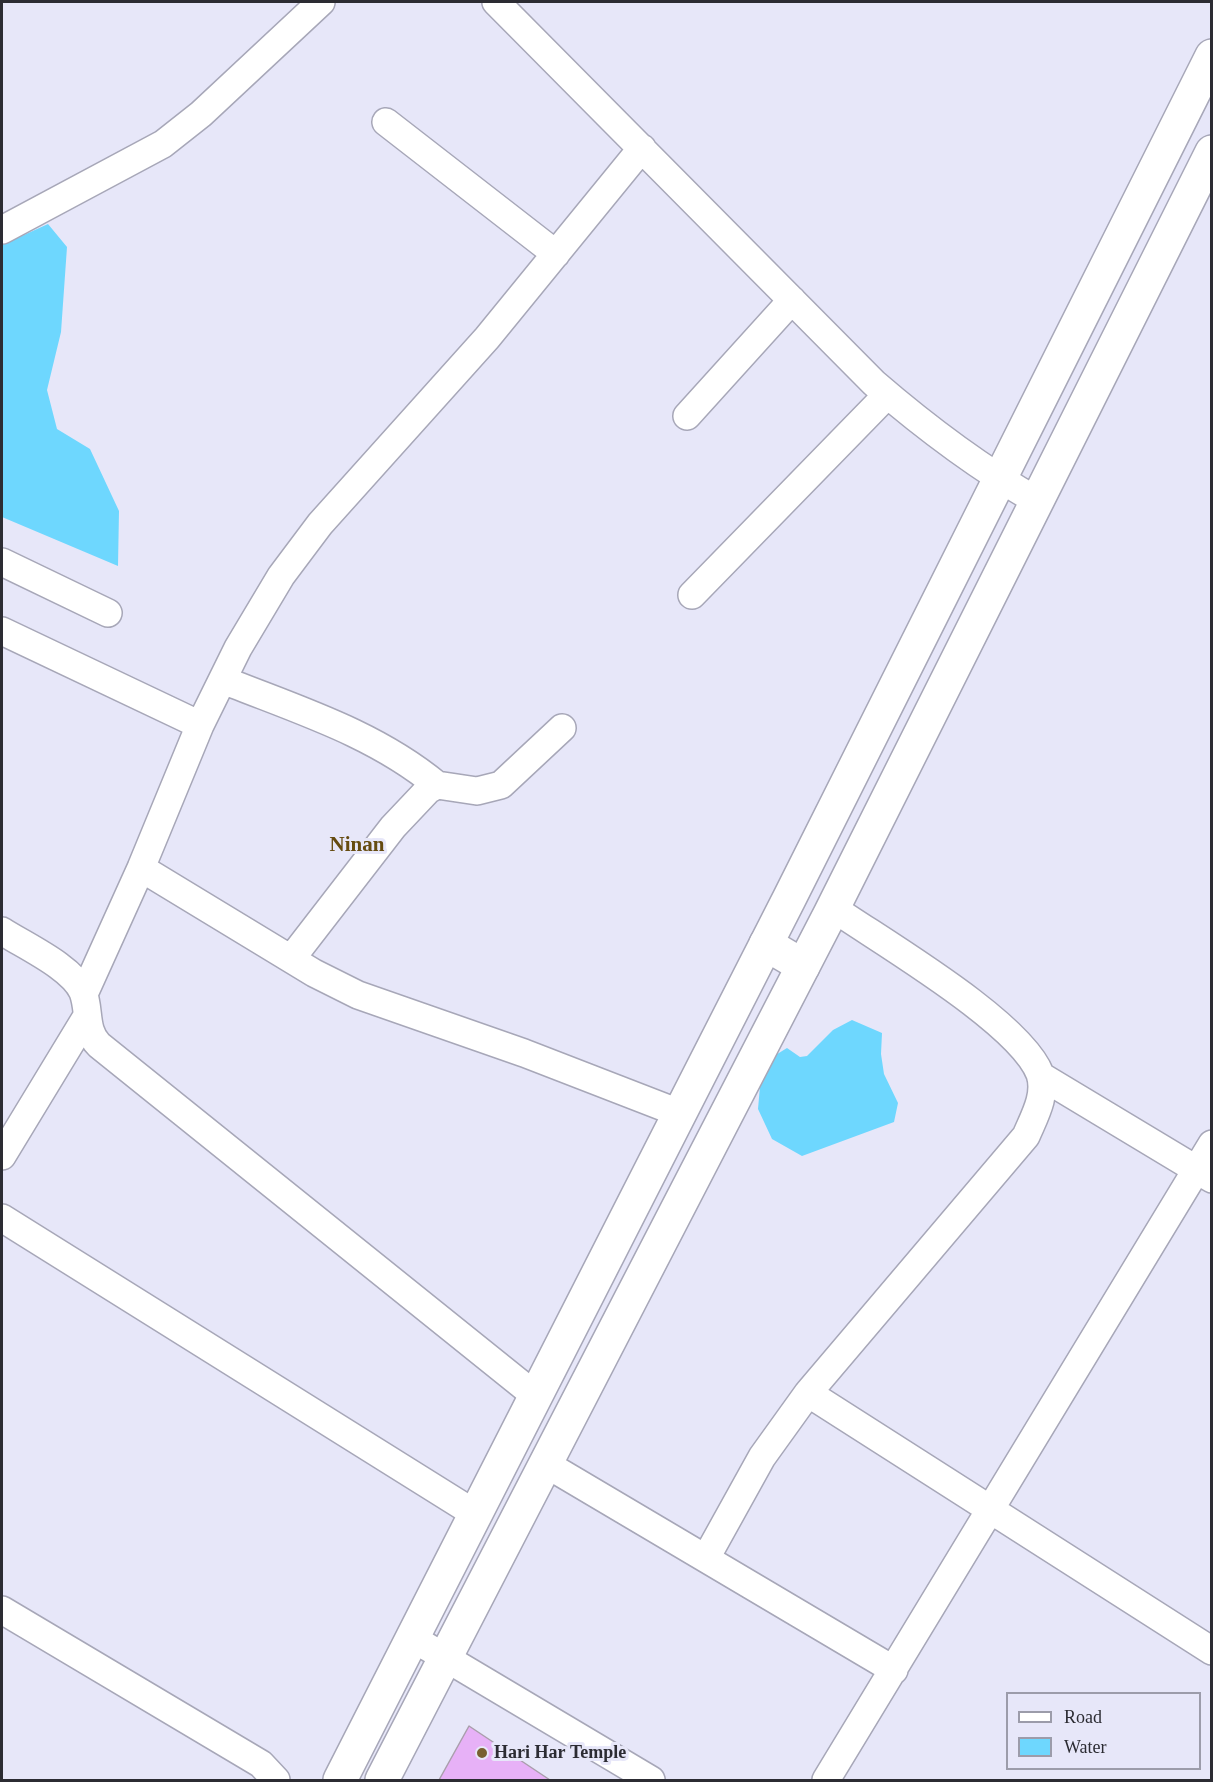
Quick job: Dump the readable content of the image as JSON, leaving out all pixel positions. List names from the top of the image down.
{
  "districts": ["Ninan"],
  "places": ["Hari Har Temple"],
  "legend": ["Road", "Water"]
}
